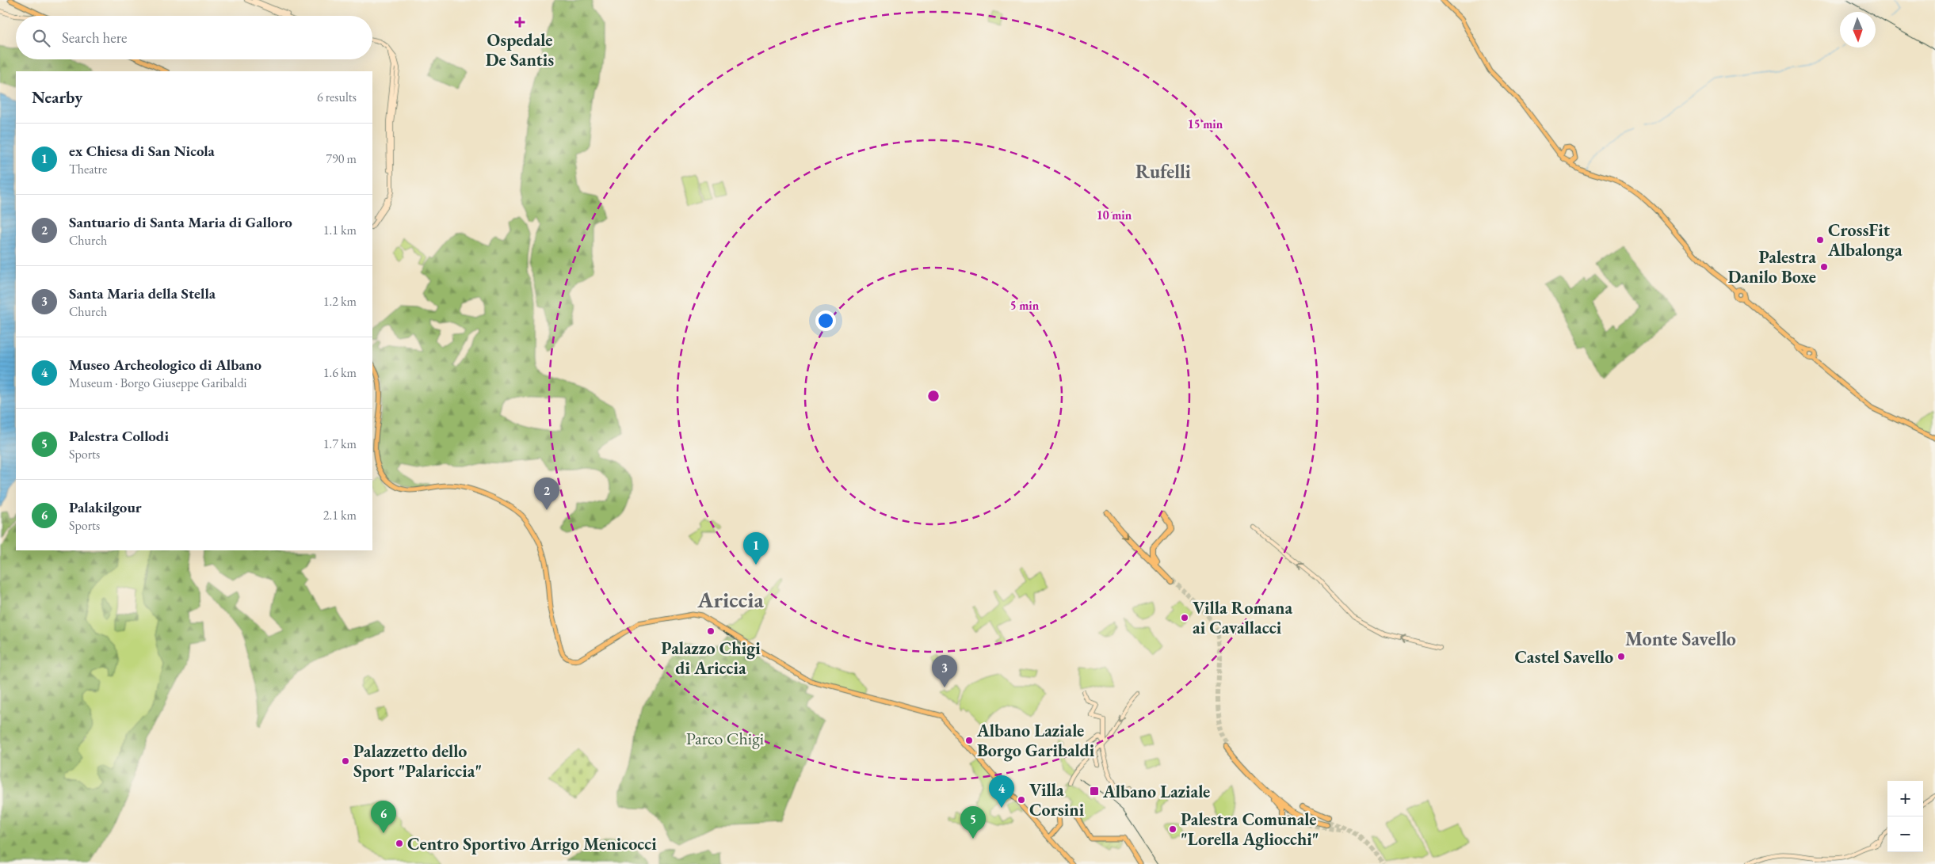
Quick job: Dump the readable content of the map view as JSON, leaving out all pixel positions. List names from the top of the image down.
{
  "districts": ["Rufelli", "Ariccia", "Monte Savello"],
  "parks": ["Parco Chigi"],
  "places": {
    "health": ["Ospedale De Santis"],
    "other": [
      "CrossFit Albalonga",
      "Palestra Danilo Boxe",
      "Villa Romana ai Cavallacci",
      "Palazzo Chigi di Ariccia",
      "Castel Savello",
      "Albano Laziale Borgo Garibaldi",
      "Palazzetto dello Sport \"Palariccia\"",
      "Villa Corsini",
      "Palestra Comunale \"Lorella Agliocchi\"",
      "Centro Sportivo Arrigo Menicocci"
    ],
    "transit": ["Albano Laziale"]
  },
  "north": "bottom",
  "page": {
    "search": "Search here",
    "heading": ["Nearby", "6 results"],
    "list": [
      {
        "mark": "1",
        "name": "ex Chiesa di San Nicola",
        "note": "Theatre",
        "value": "790 m"
      },
      {
        "mark": "2",
        "name": "Santuario di Santa Maria di Galloro",
        "note": "Church",
        "value": "1.1 km"
      },
      {
        "mark": "3",
        "name": "Santa Maria della Stella",
        "note": "Church",
        "value": "1.2 km"
      },
      {
        "mark": "4",
        "name": "Museo Archeologico di Albano",
        "note": "Museum · Borgo Giuseppe Garibaldi",
        "value": "1.6 km"
      },
      {
        "mark": "5",
        "name": "Palestra Collodi",
        "note": "Sports",
        "value": "1.7 km"
      },
      {
        "mark": "6",
        "name": "Palakilgour",
        "note": "Sports",
        "value": "2.1 km"
      }
    ],
    "pins": [
      "2",
      "1",
      "3",
      "4",
      "6",
      "5"
    ],
    "map_buttons": ["+", "−"]
  },
  "rings": ["15 min", "10 min", "5 min"]
}
